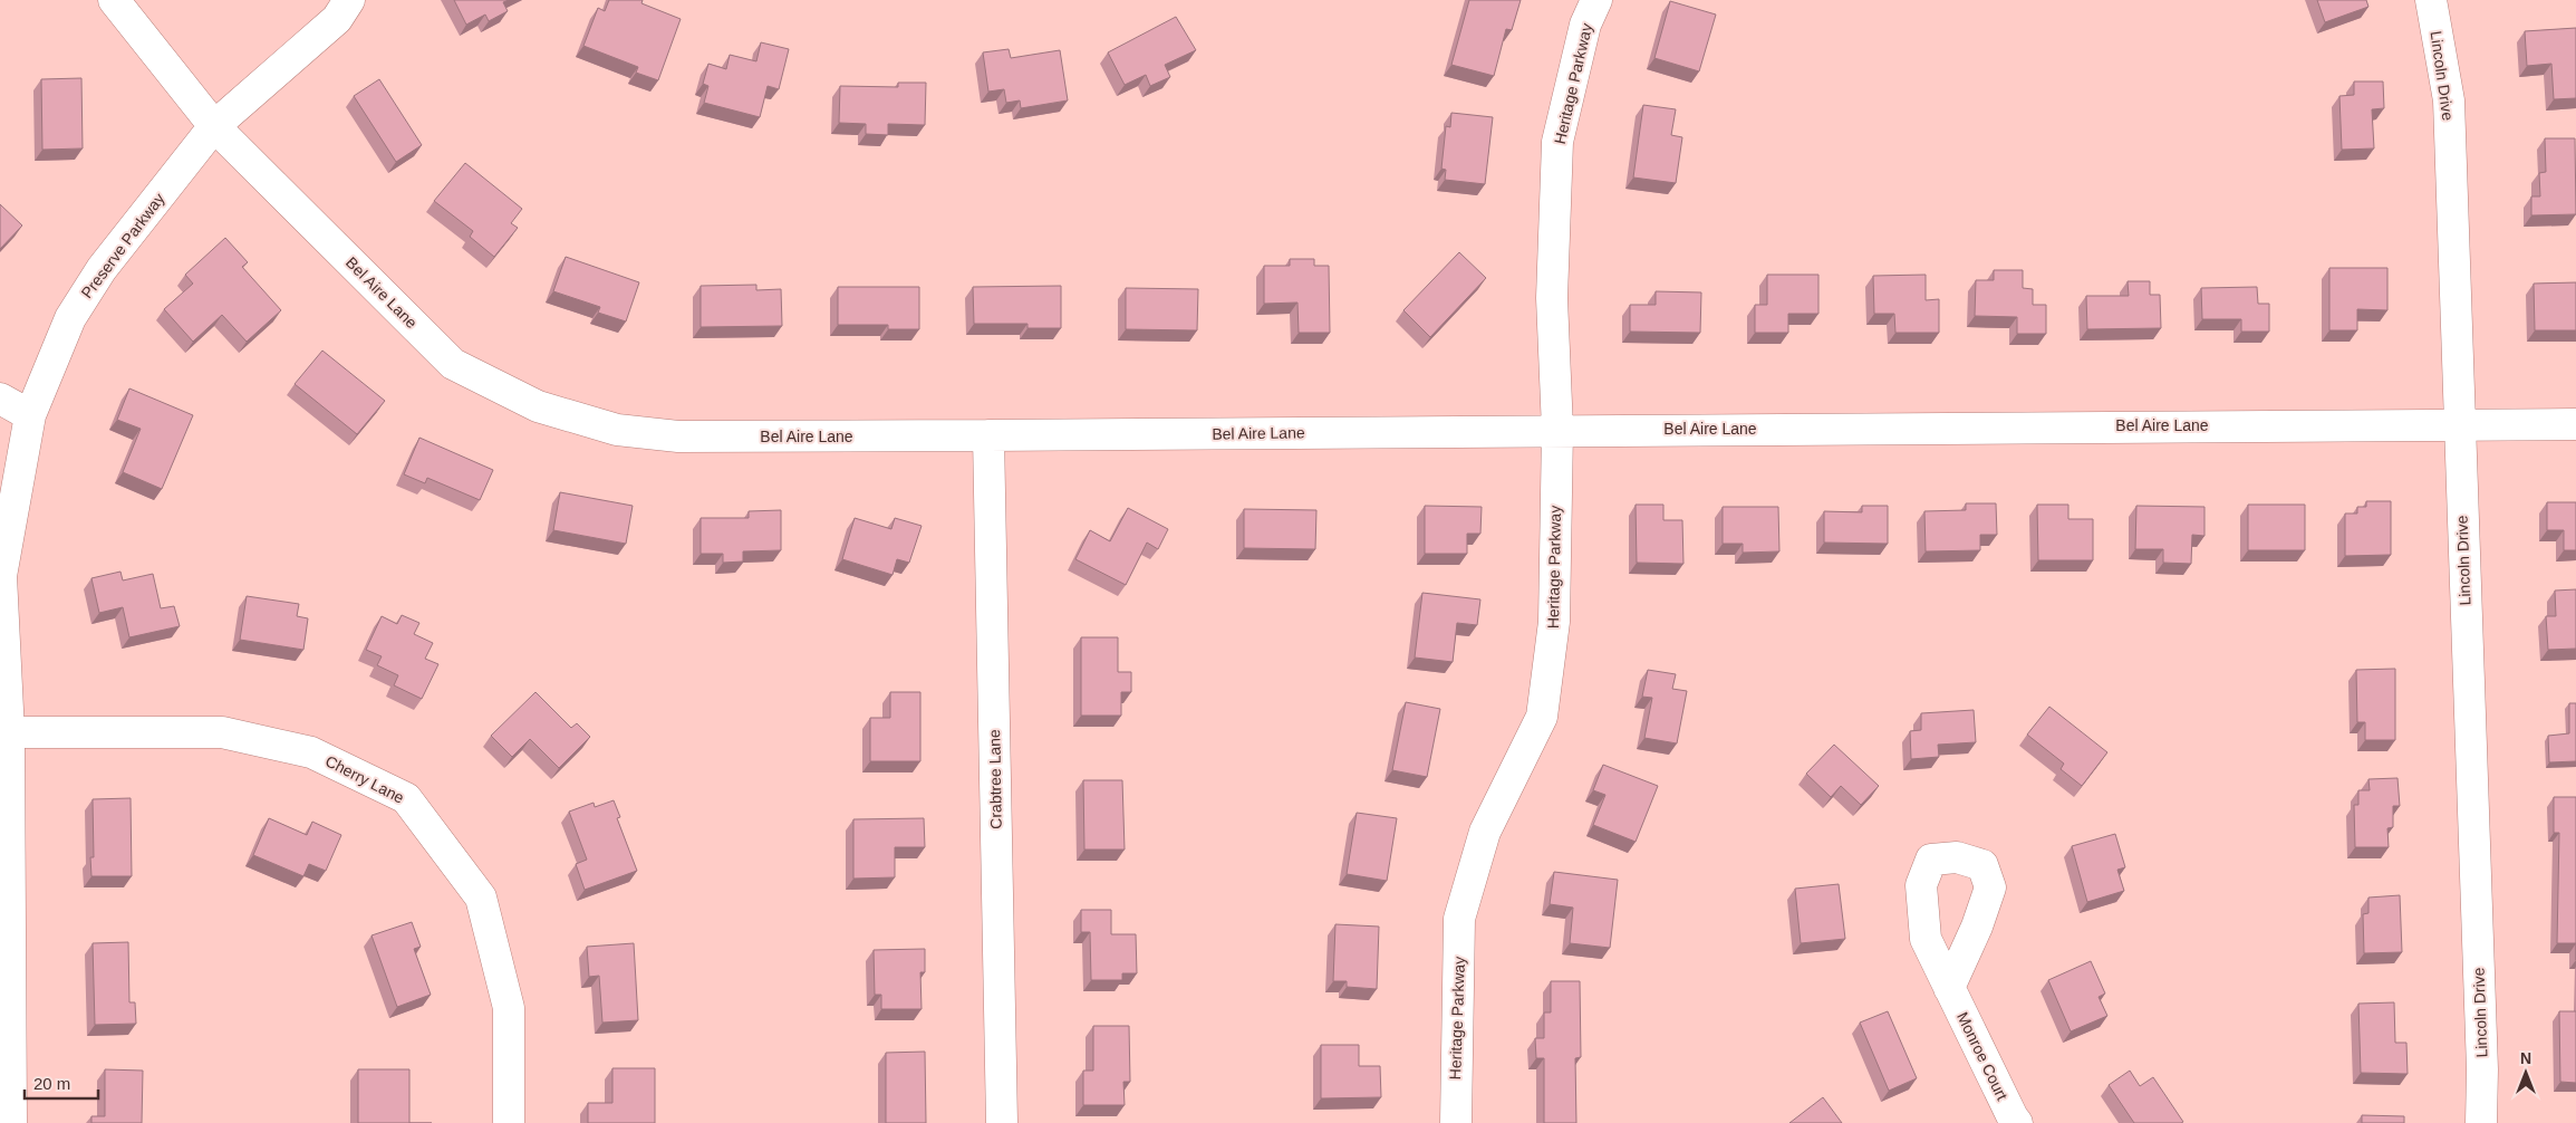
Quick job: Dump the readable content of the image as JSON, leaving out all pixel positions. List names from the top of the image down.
{
  "streets": {
    "street": [
      "Lincoln Drive",
      "Heritage Parkway",
      "Preserve Parkway",
      "Bel Aire Lane",
      "Cherry Lane",
      "Crabtree Lane",
      "Monroe Court"
    ]
  },
  "crossings": [
    ["Lincoln Drive", "Bel Aire Lane"],
    ["Heritage Parkway", "Bel Aire Lane"],
    ["Preserve Parkway", "Bel Aire Lane"],
    ["Preserve Parkway", "Cherry Lane"],
    ["Bel Aire Lane", "Crabtree Lane"]
  ],
  "scale_bar": "20 m",
  "north": "top"
}
